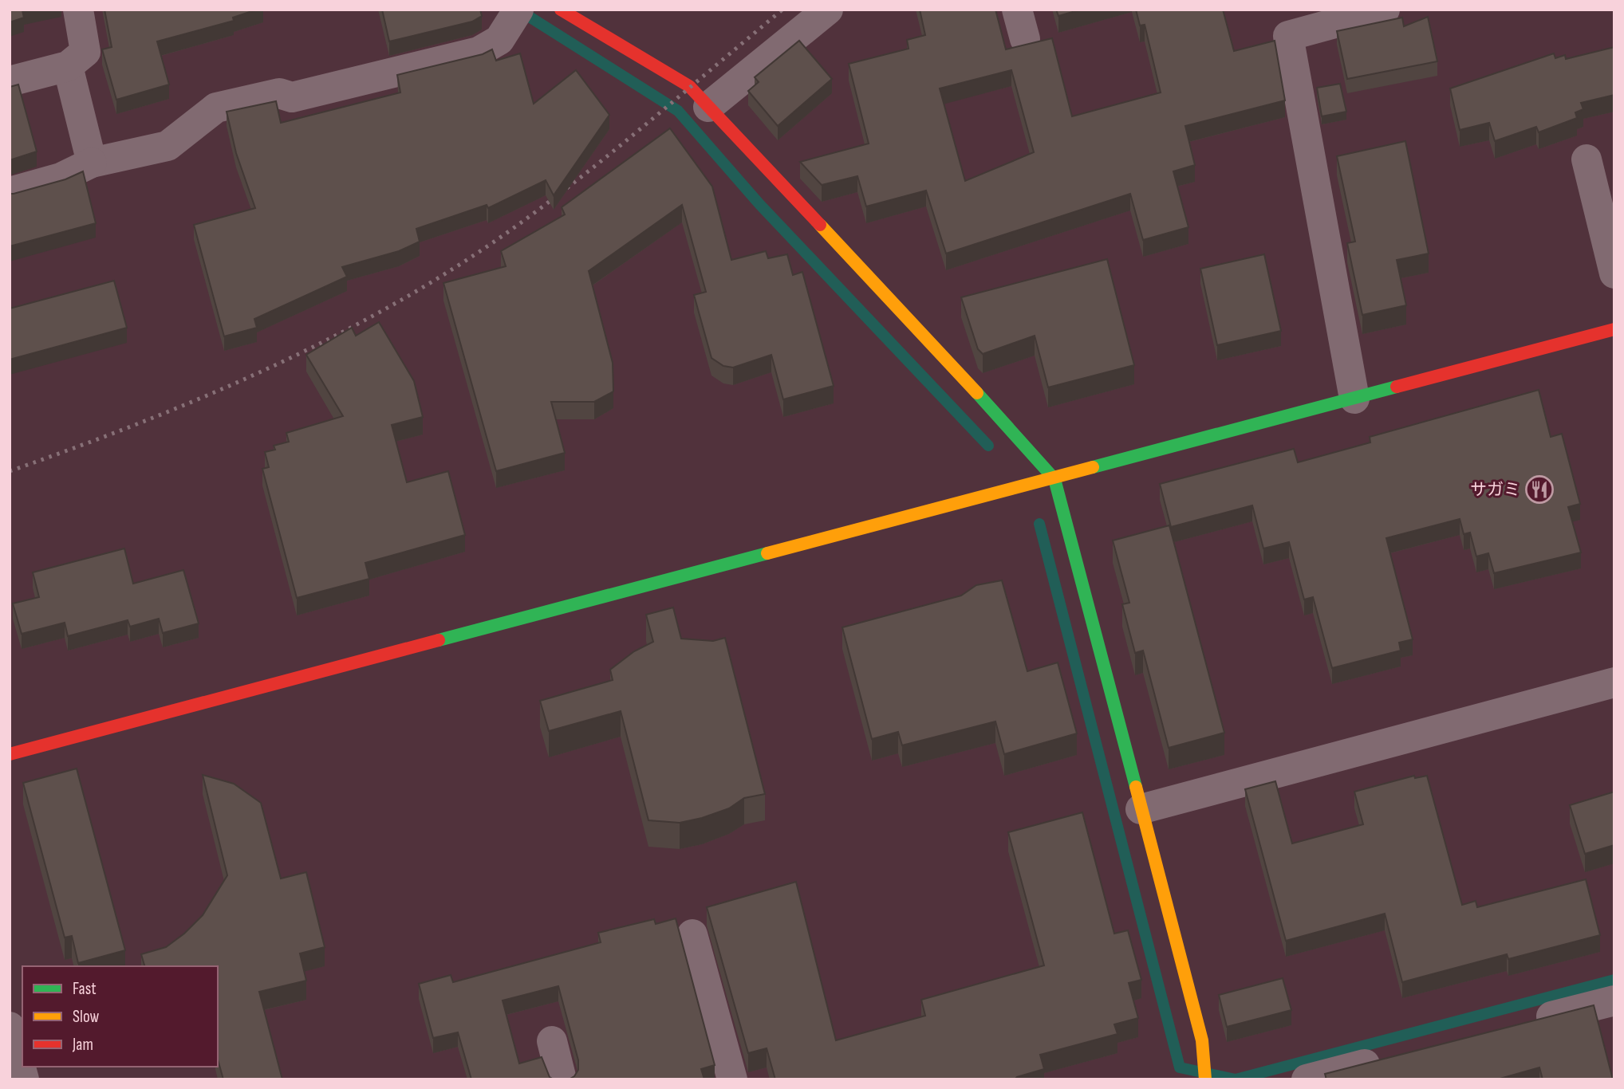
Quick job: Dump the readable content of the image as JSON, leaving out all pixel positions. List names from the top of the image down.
{
  "places": {
    "restaurant": ["サガミ"]
  },
  "legend": ["Fast", "Slow", "Jam"]
}
